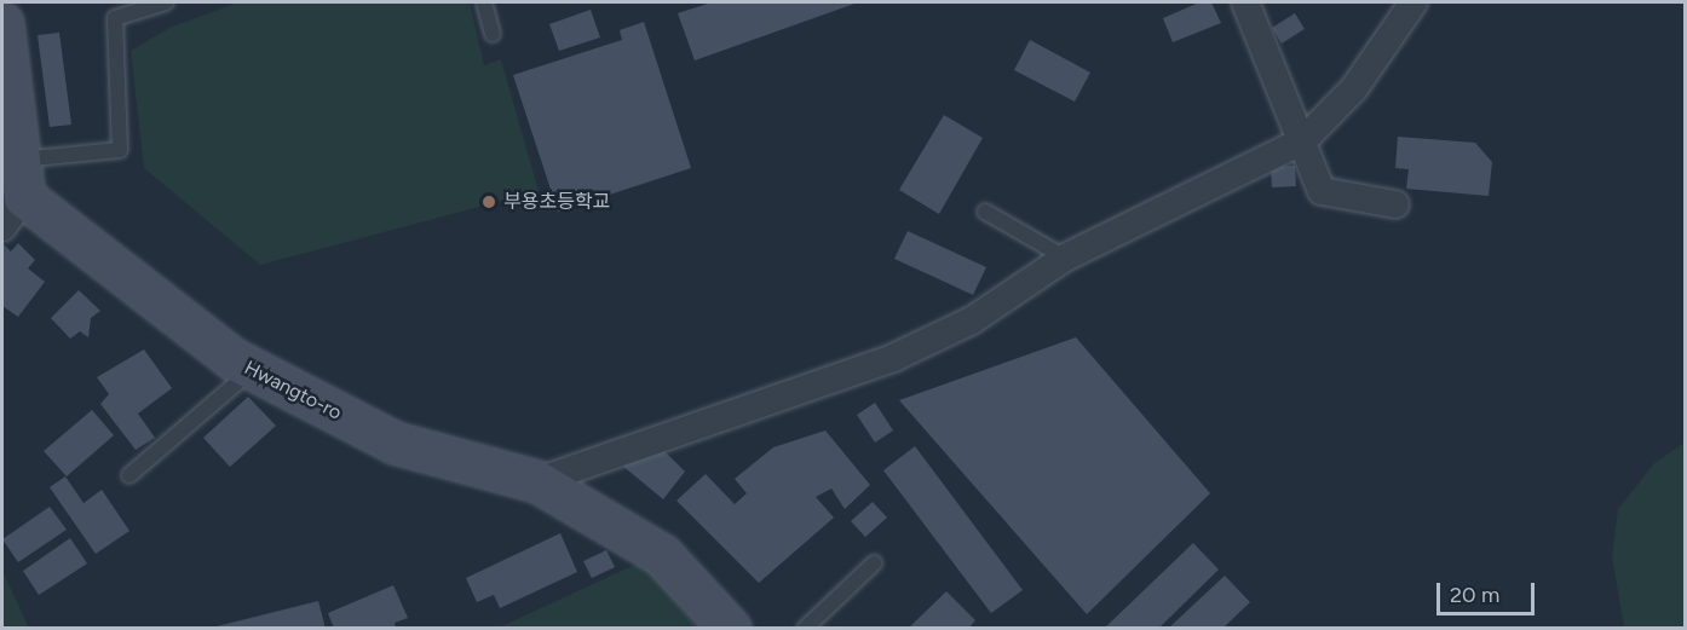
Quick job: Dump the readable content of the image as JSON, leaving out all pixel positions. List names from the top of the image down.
{
  "streets": {
    "main road": ["Hwangto-ro"]
  },
  "places": ["부용초등학교"],
  "scale_bar": "20 m"
}
